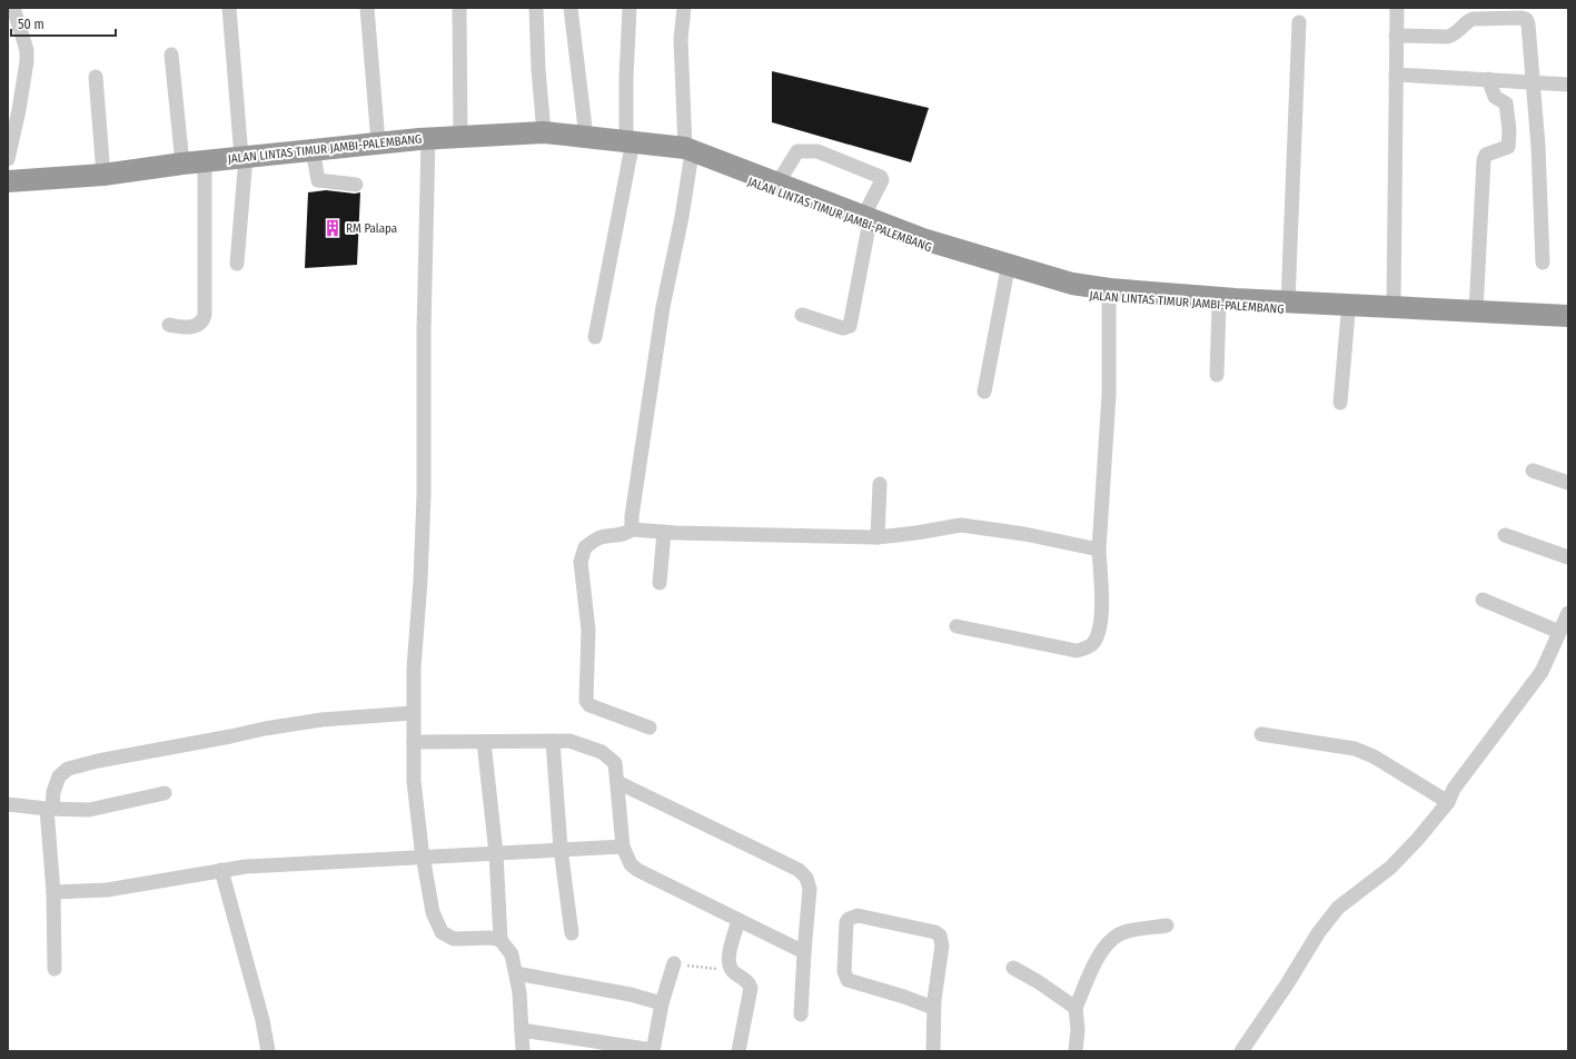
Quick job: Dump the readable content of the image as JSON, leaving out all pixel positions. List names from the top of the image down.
{
  "streets": {
    "highway": ["JALAN LINTAS TIMUR JAMBI-PALEMBANG"]
  },
  "places": {
    "building": ["RM Palapa"]
  },
  "scale_bar": "50 m"
}
